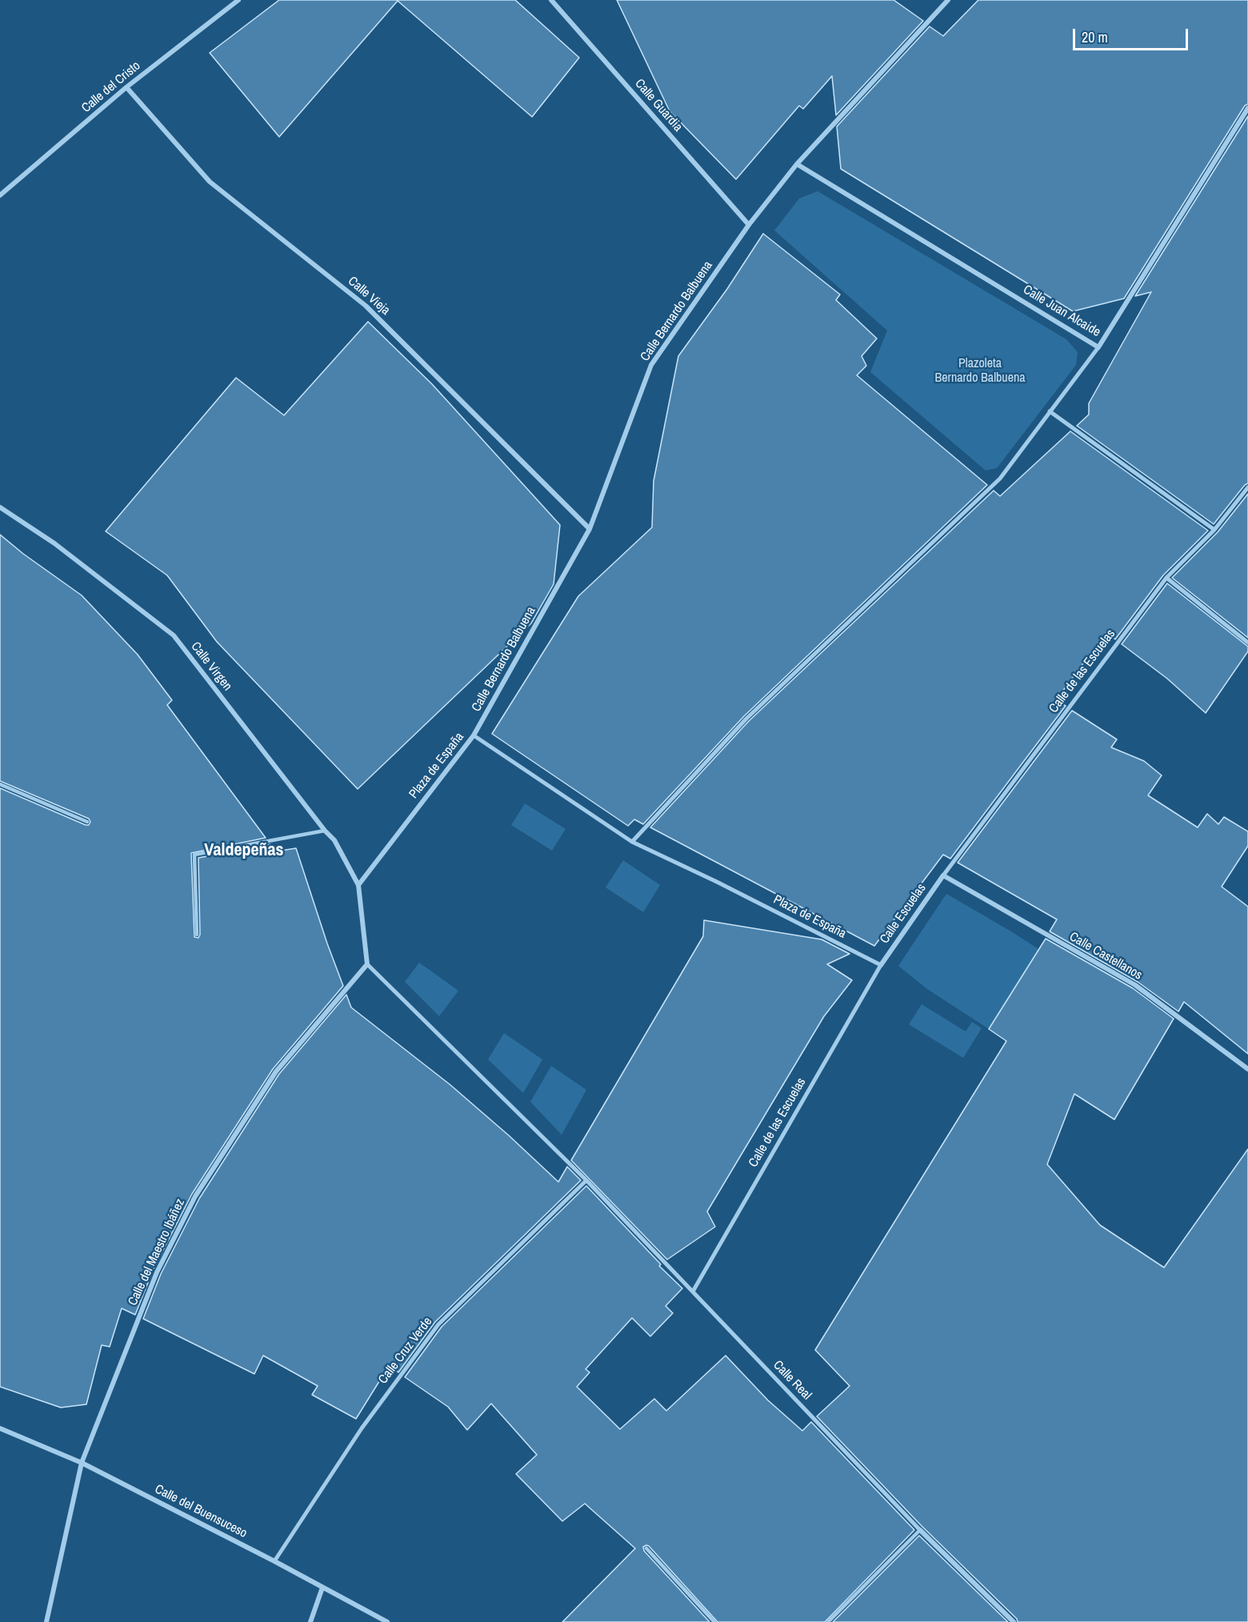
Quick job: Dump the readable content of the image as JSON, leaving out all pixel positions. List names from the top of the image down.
{
  "streets": {
    "street": [
      "Calle del Cristo",
      "Calle Guardia",
      "Calle Vieja",
      "Calle Bernardo Balbuena",
      "Calle Juan Alcaide",
      "Calle Virgen",
      "Calle de las Escuelas",
      "Plaza de España",
      "Calle Escuelas",
      "Calle Castellanos",
      "Calle del Maestro Ibáñez",
      "Calle Cruz Verde",
      "Calle Real",
      "Calle del Buensuceso"
    ]
  },
  "crossings": [
    ["Calle del Cristo", "Calle Vieja"],
    ["Calle Guardia", "Calle Bernardo Balbuena"],
    ["Calle Vieja", "Calle Bernardo Balbuena"],
    ["Calle Bernardo Balbuena", "Calle Juan Alcaide"],
    ["Calle Bernardo Balbuena", "Plaza de España"],
    ["Calle Virgen", "Plaza de España"],
    ["Calle de las Escuelas", "Plaza de España"],
    ["Calle de las Escuelas", "Calle Escuelas"],
    ["Calle de las Escuelas", "Calle Castellanos"],
    ["Calle de las Escuelas", "Calle Real"],
    ["Plaza de España", "Calle Escuelas"],
    ["Calle Escuelas", "Calle Castellanos"],
    ["Calle del Maestro Ibáñez", "Calle Real"],
    ["Calle del Maestro Ibáñez", "Calle del Buensuceso"],
    ["Calle Cruz Verde", "Calle Real"],
    ["Calle Cruz Verde", "Calle del Buensuceso"]
  ],
  "districts": ["Valdepeñas"],
  "parks": ["Plazoleta Bernardo Balbuena"],
  "scale_bar": "20 m"
}
